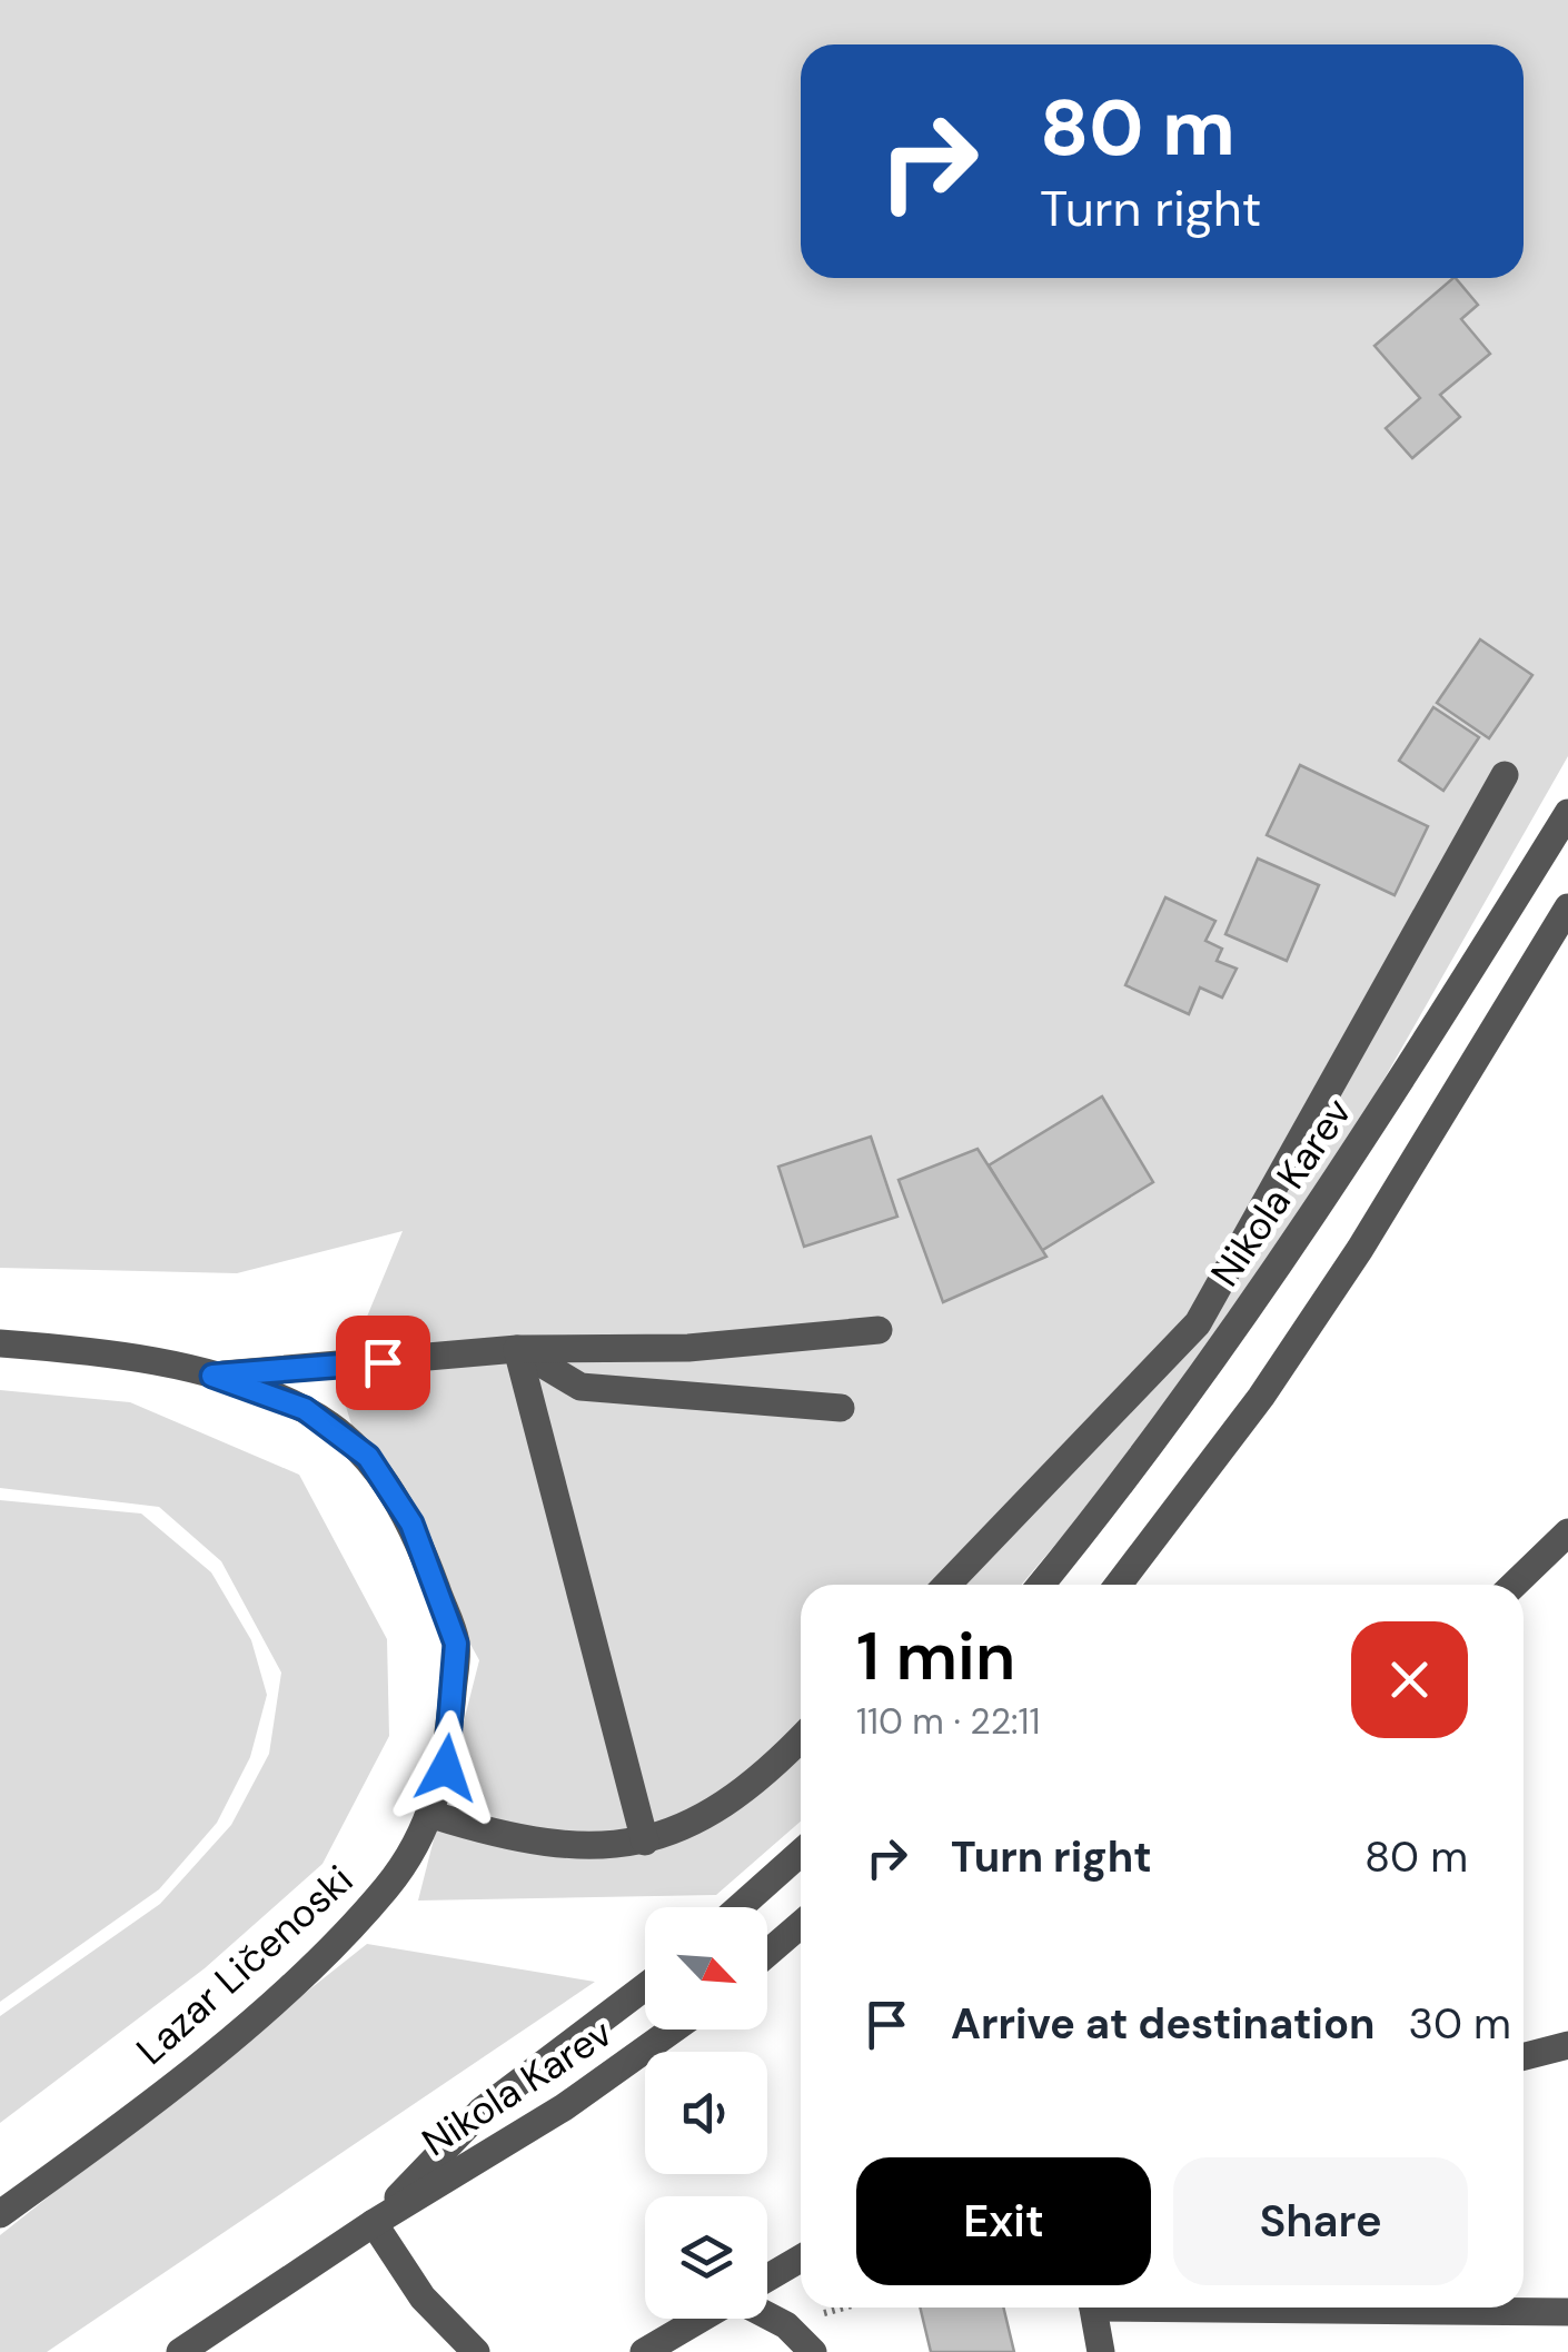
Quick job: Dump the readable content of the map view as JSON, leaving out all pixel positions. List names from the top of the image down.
{
  "streets": {
    "street": ["Nikola Karev", "Lazar Ličenoski"]
  },
  "north": "bottom right",
  "page": {
    "turn": ["80 m", "Turn right"],
    "heading": ["1 min", "110 m · 22:11"],
    "list": [
      {
        "name": "Turn right",
        "value": "80 m"
      },
      {
        "name": "Arrive at destination",
        "value": "30 m"
      }
    ],
    "buttons": ["Exit", "Share"]
  }
}
